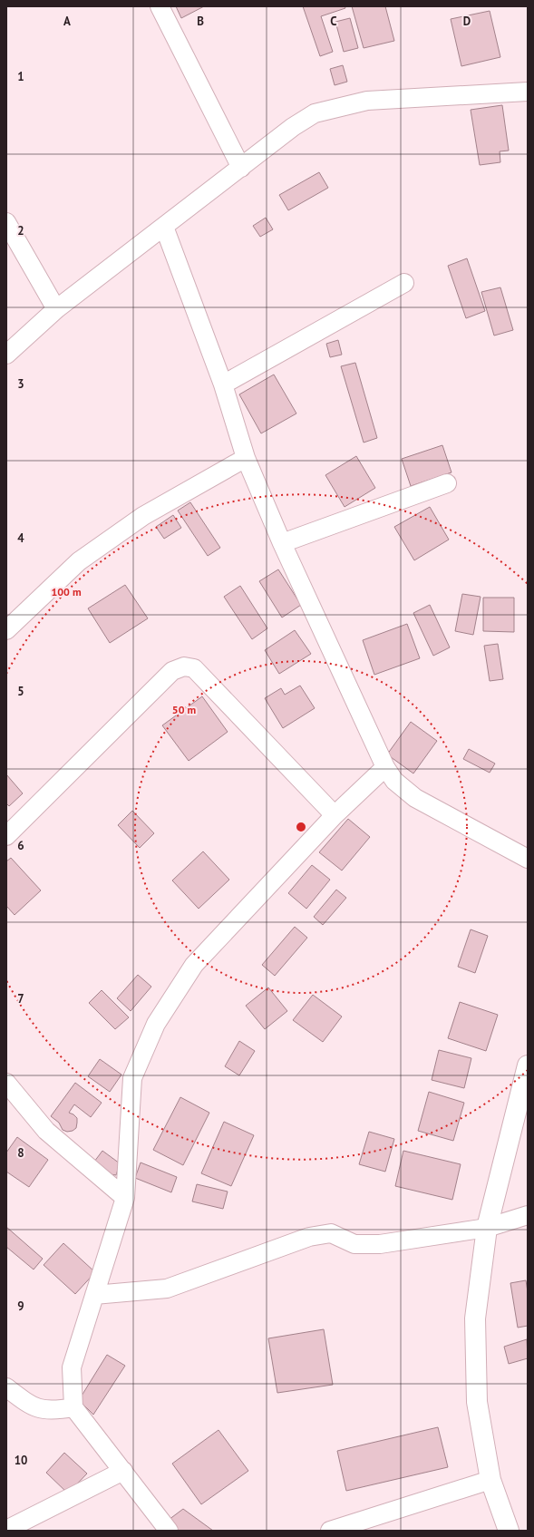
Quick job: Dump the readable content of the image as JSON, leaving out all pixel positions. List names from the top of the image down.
{
  "grid": {
    "columns": [
      "A",
      "B",
      "C",
      "D"
    ],
    "rows": [
      "1",
      "2",
      "3",
      "4",
      "5",
      "6",
      "7",
      "8",
      "9",
      "10"
    ]
  },
  "rings": ["100 m", "50 m"]
}
